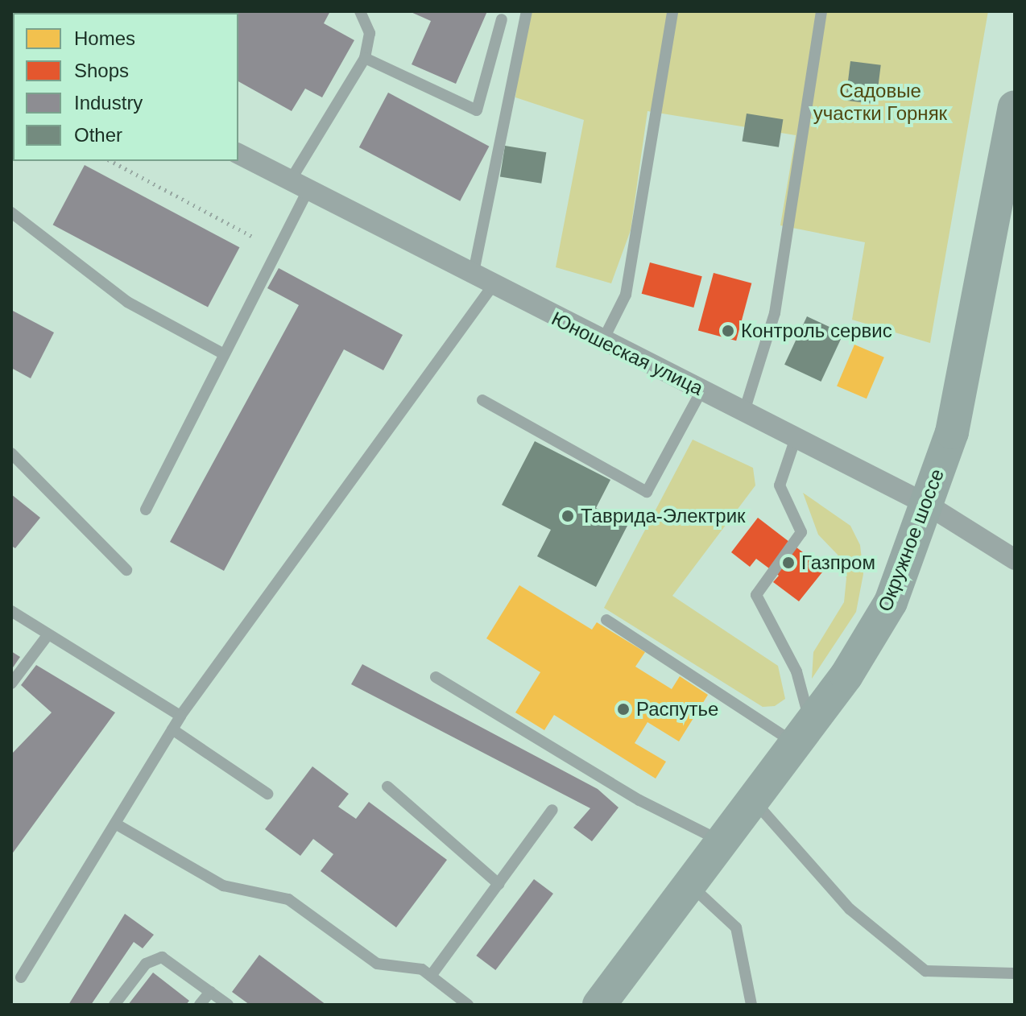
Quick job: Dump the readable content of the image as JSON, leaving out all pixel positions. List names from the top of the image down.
{
  "streets": {
    "main road": ["Окружное шоссе"],
    "street": ["Юношеская улица"]
  },
  "crossings": [
    ["Юношеская улица", "Окружное шоссе"]
  ],
  "parks": ["Садовые участки Горняк"],
  "places": [
    "Контроль сервис",
    "Таврида-Электрик",
    "Газпром",
    "Распутье"
  ],
  "legend": [
    "Homes",
    "Shops",
    "Industry",
    "Other"
  ]
}
